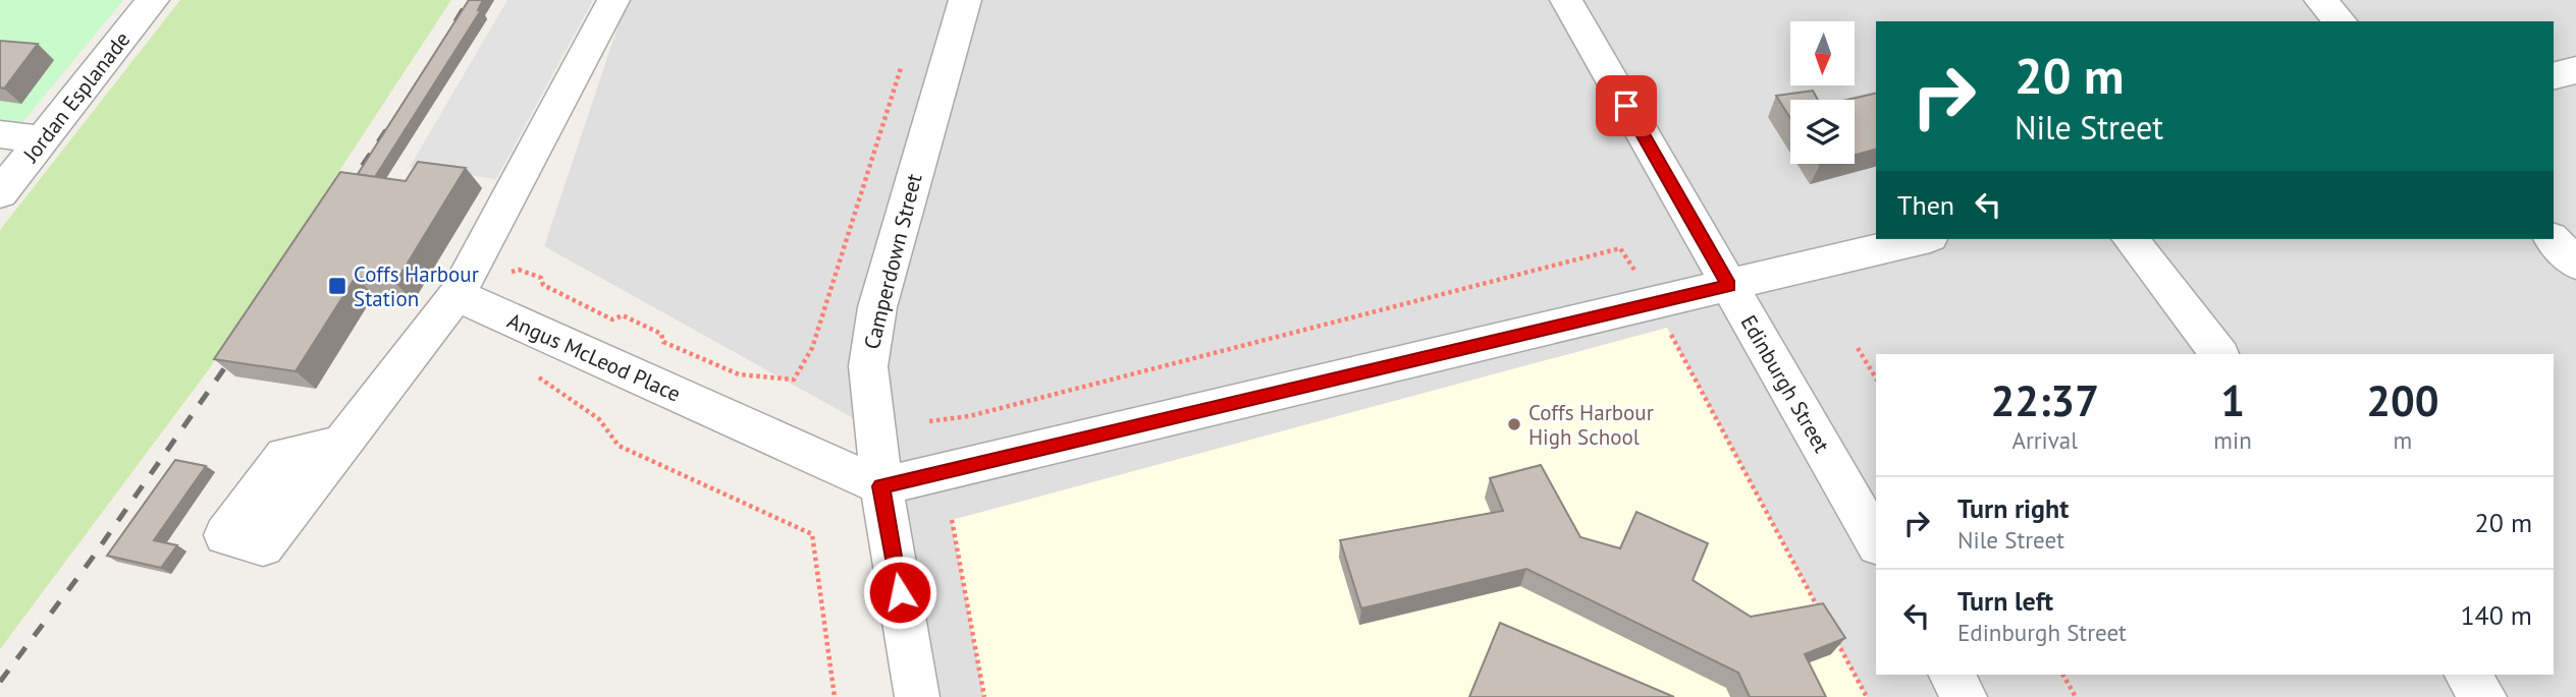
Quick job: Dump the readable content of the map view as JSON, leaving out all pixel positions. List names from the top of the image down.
{
  "streets": {
    "street": [
      "Jordan Esplanade",
      "Camperdown Street",
      "Angus McLeod Place",
      "Edinburgh Street"
    ]
  },
  "crossings": [
    ["Camperdown Street", "Angus McLeod Place"]
  ],
  "places": {
    "transit": ["Coffs Harbour Station"],
    "other": ["Coffs Harbour High School"]
  },
  "north": "bottom",
  "page": {
    "turn": ["20 m", "Nile Street"],
    "then": "Then",
    "eta": [
      "22:37",
      "Arrival",
      "1",
      "min",
      "200",
      "m"
    ],
    "list": [
      {
        "name": "Turn right",
        "note": "Nile Street",
        "value": "20 m"
      },
      {
        "name": "Turn left",
        "note": "Edinburgh Street",
        "value": "140 m"
      }
    ]
  }
}
